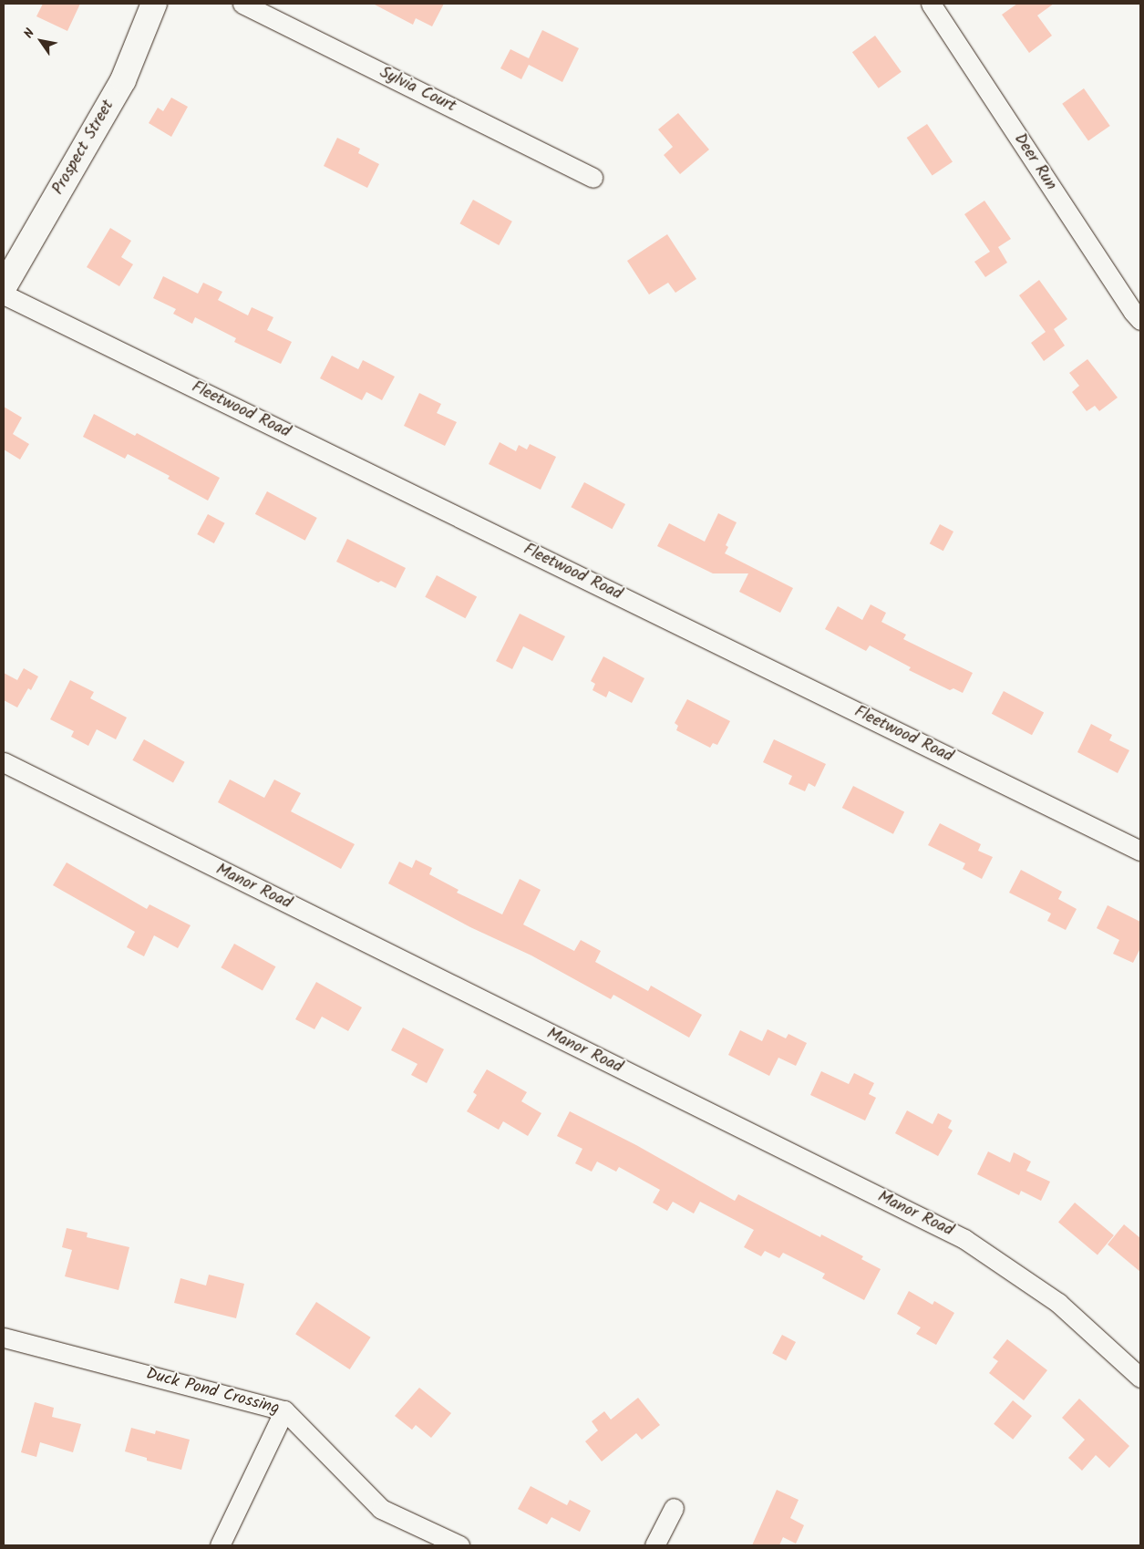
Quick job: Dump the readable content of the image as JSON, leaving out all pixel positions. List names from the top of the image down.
{
  "streets": {
    "street": [
      "Sylvia Court",
      "Prospect Street",
      "Deer Run",
      "Fleetwood Road",
      "Manor Road",
      "Duck Pond Crossing"
    ]
  },
  "north": "top left"
}
